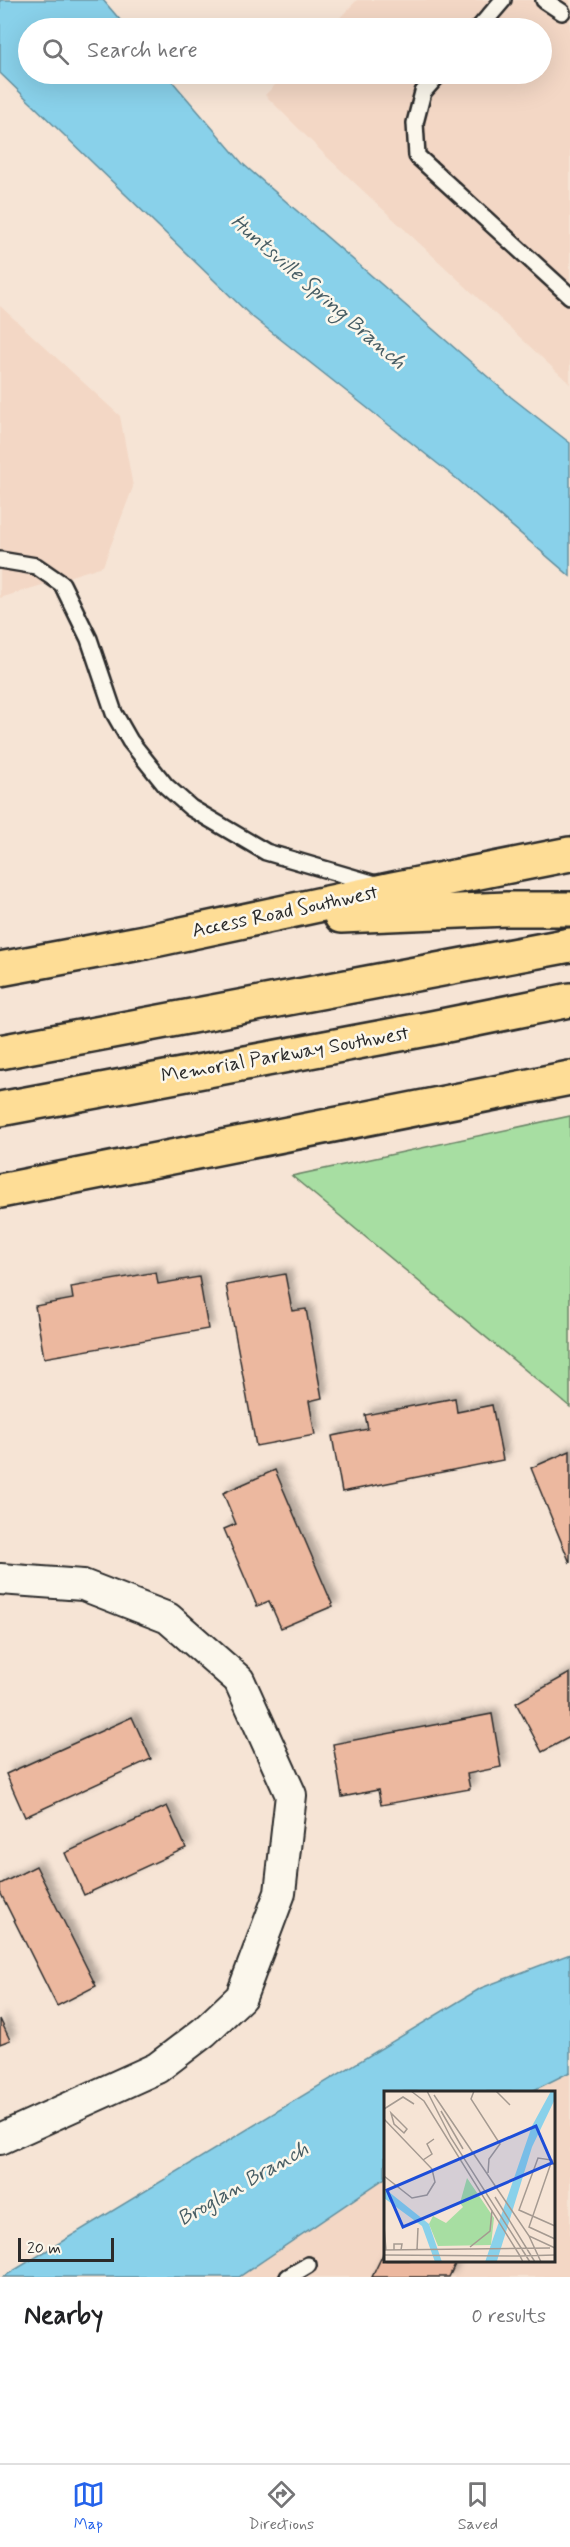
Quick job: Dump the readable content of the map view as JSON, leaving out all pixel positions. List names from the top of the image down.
{
  "streets": {
    "highway": ["Access Road Southwest", "Memorial Parkway Southwest"]
  },
  "water": ["Huntsville Spring Branch", "Broglan Branch"],
  "scale_bar": "20 m",
  "page": {
    "search": "Search here",
    "scale": "20 m",
    "heading": ["Nearby", "0 results"],
    "nav": ["Map", "Directions", "Saved"]
  }
}
